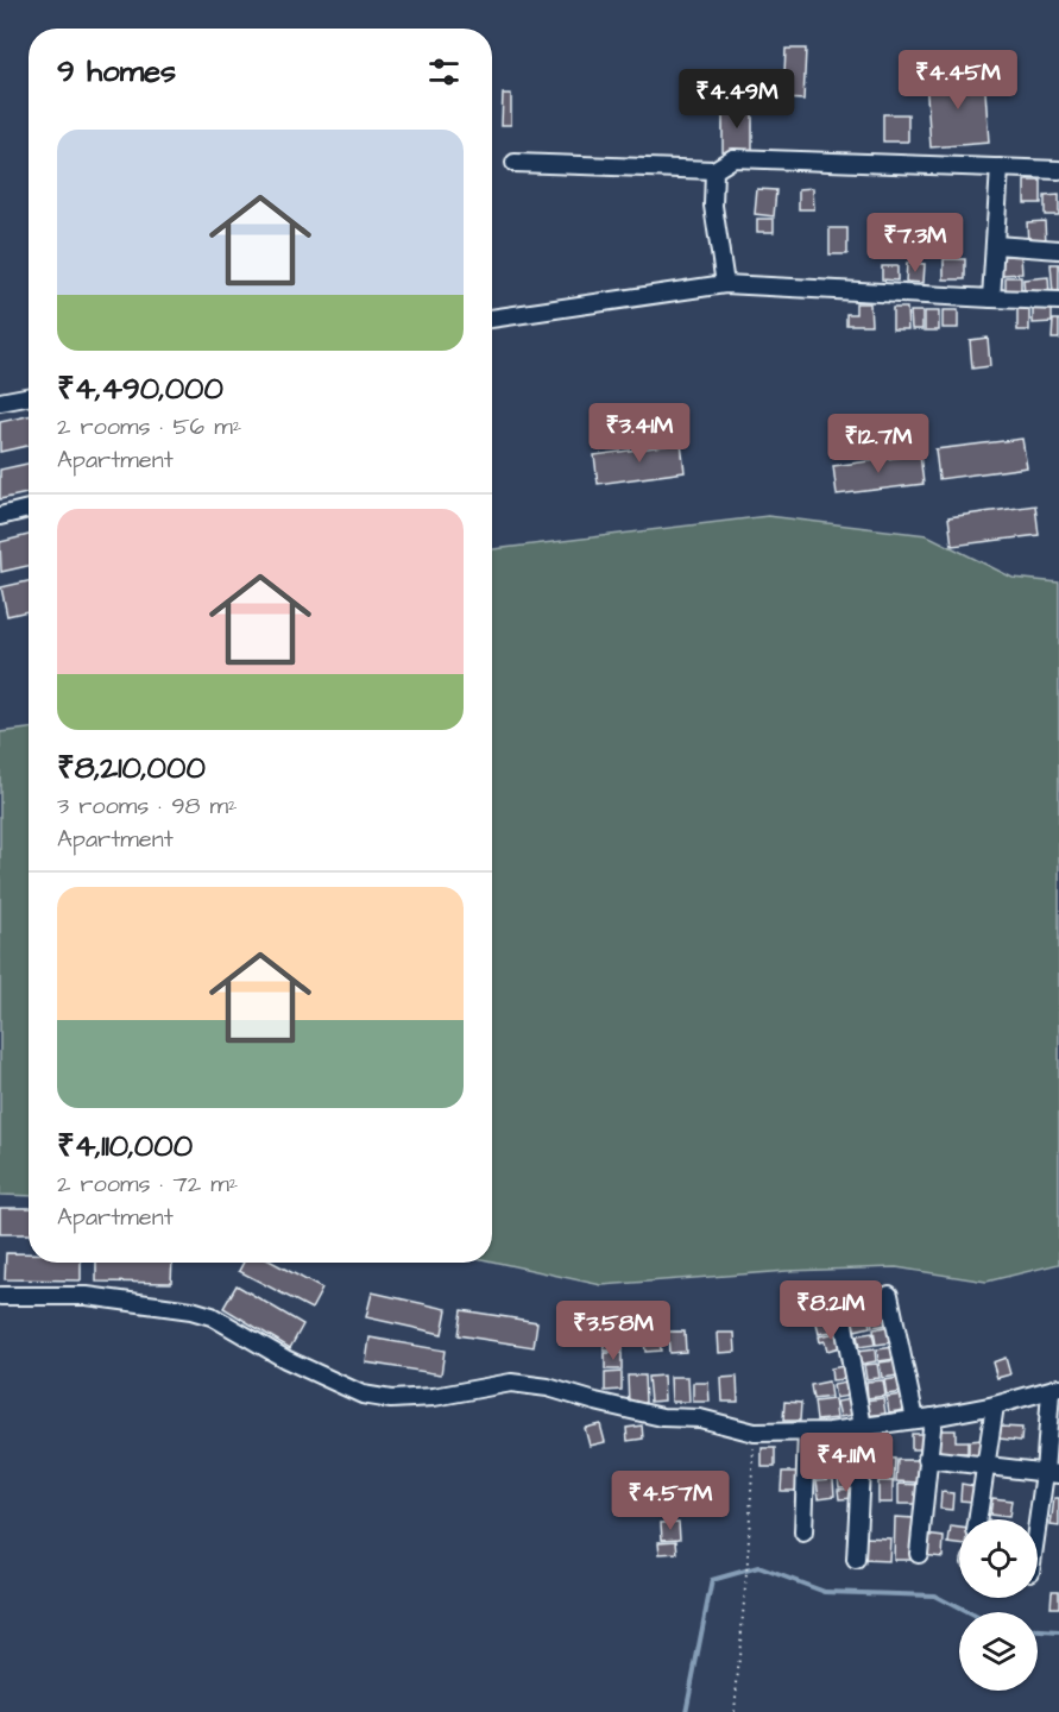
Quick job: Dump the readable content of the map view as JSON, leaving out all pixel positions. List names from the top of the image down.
{
  "page": {
    "heading": "9 homes",
    "price": [
      "₹4.45M",
      "₹4.49M",
      "₹7.3M",
      "₹3.41M",
      "₹12.7M",
      "₹8.21M",
      "₹3.58M",
      "₹4.11M",
      "₹4.57M"
    ],
    "list": [
      {
        "name": "₹4,490,000",
        "note": "2 rooms · 56 m² · Apartment"
      },
      {
        "name": "₹8,210,000",
        "note": "3 rooms · 98 m² · Apartment"
      },
      {
        "name": "₹4,110,000",
        "note": "2 rooms · 72 m² · Apartment"
      }
    ]
  }
}
